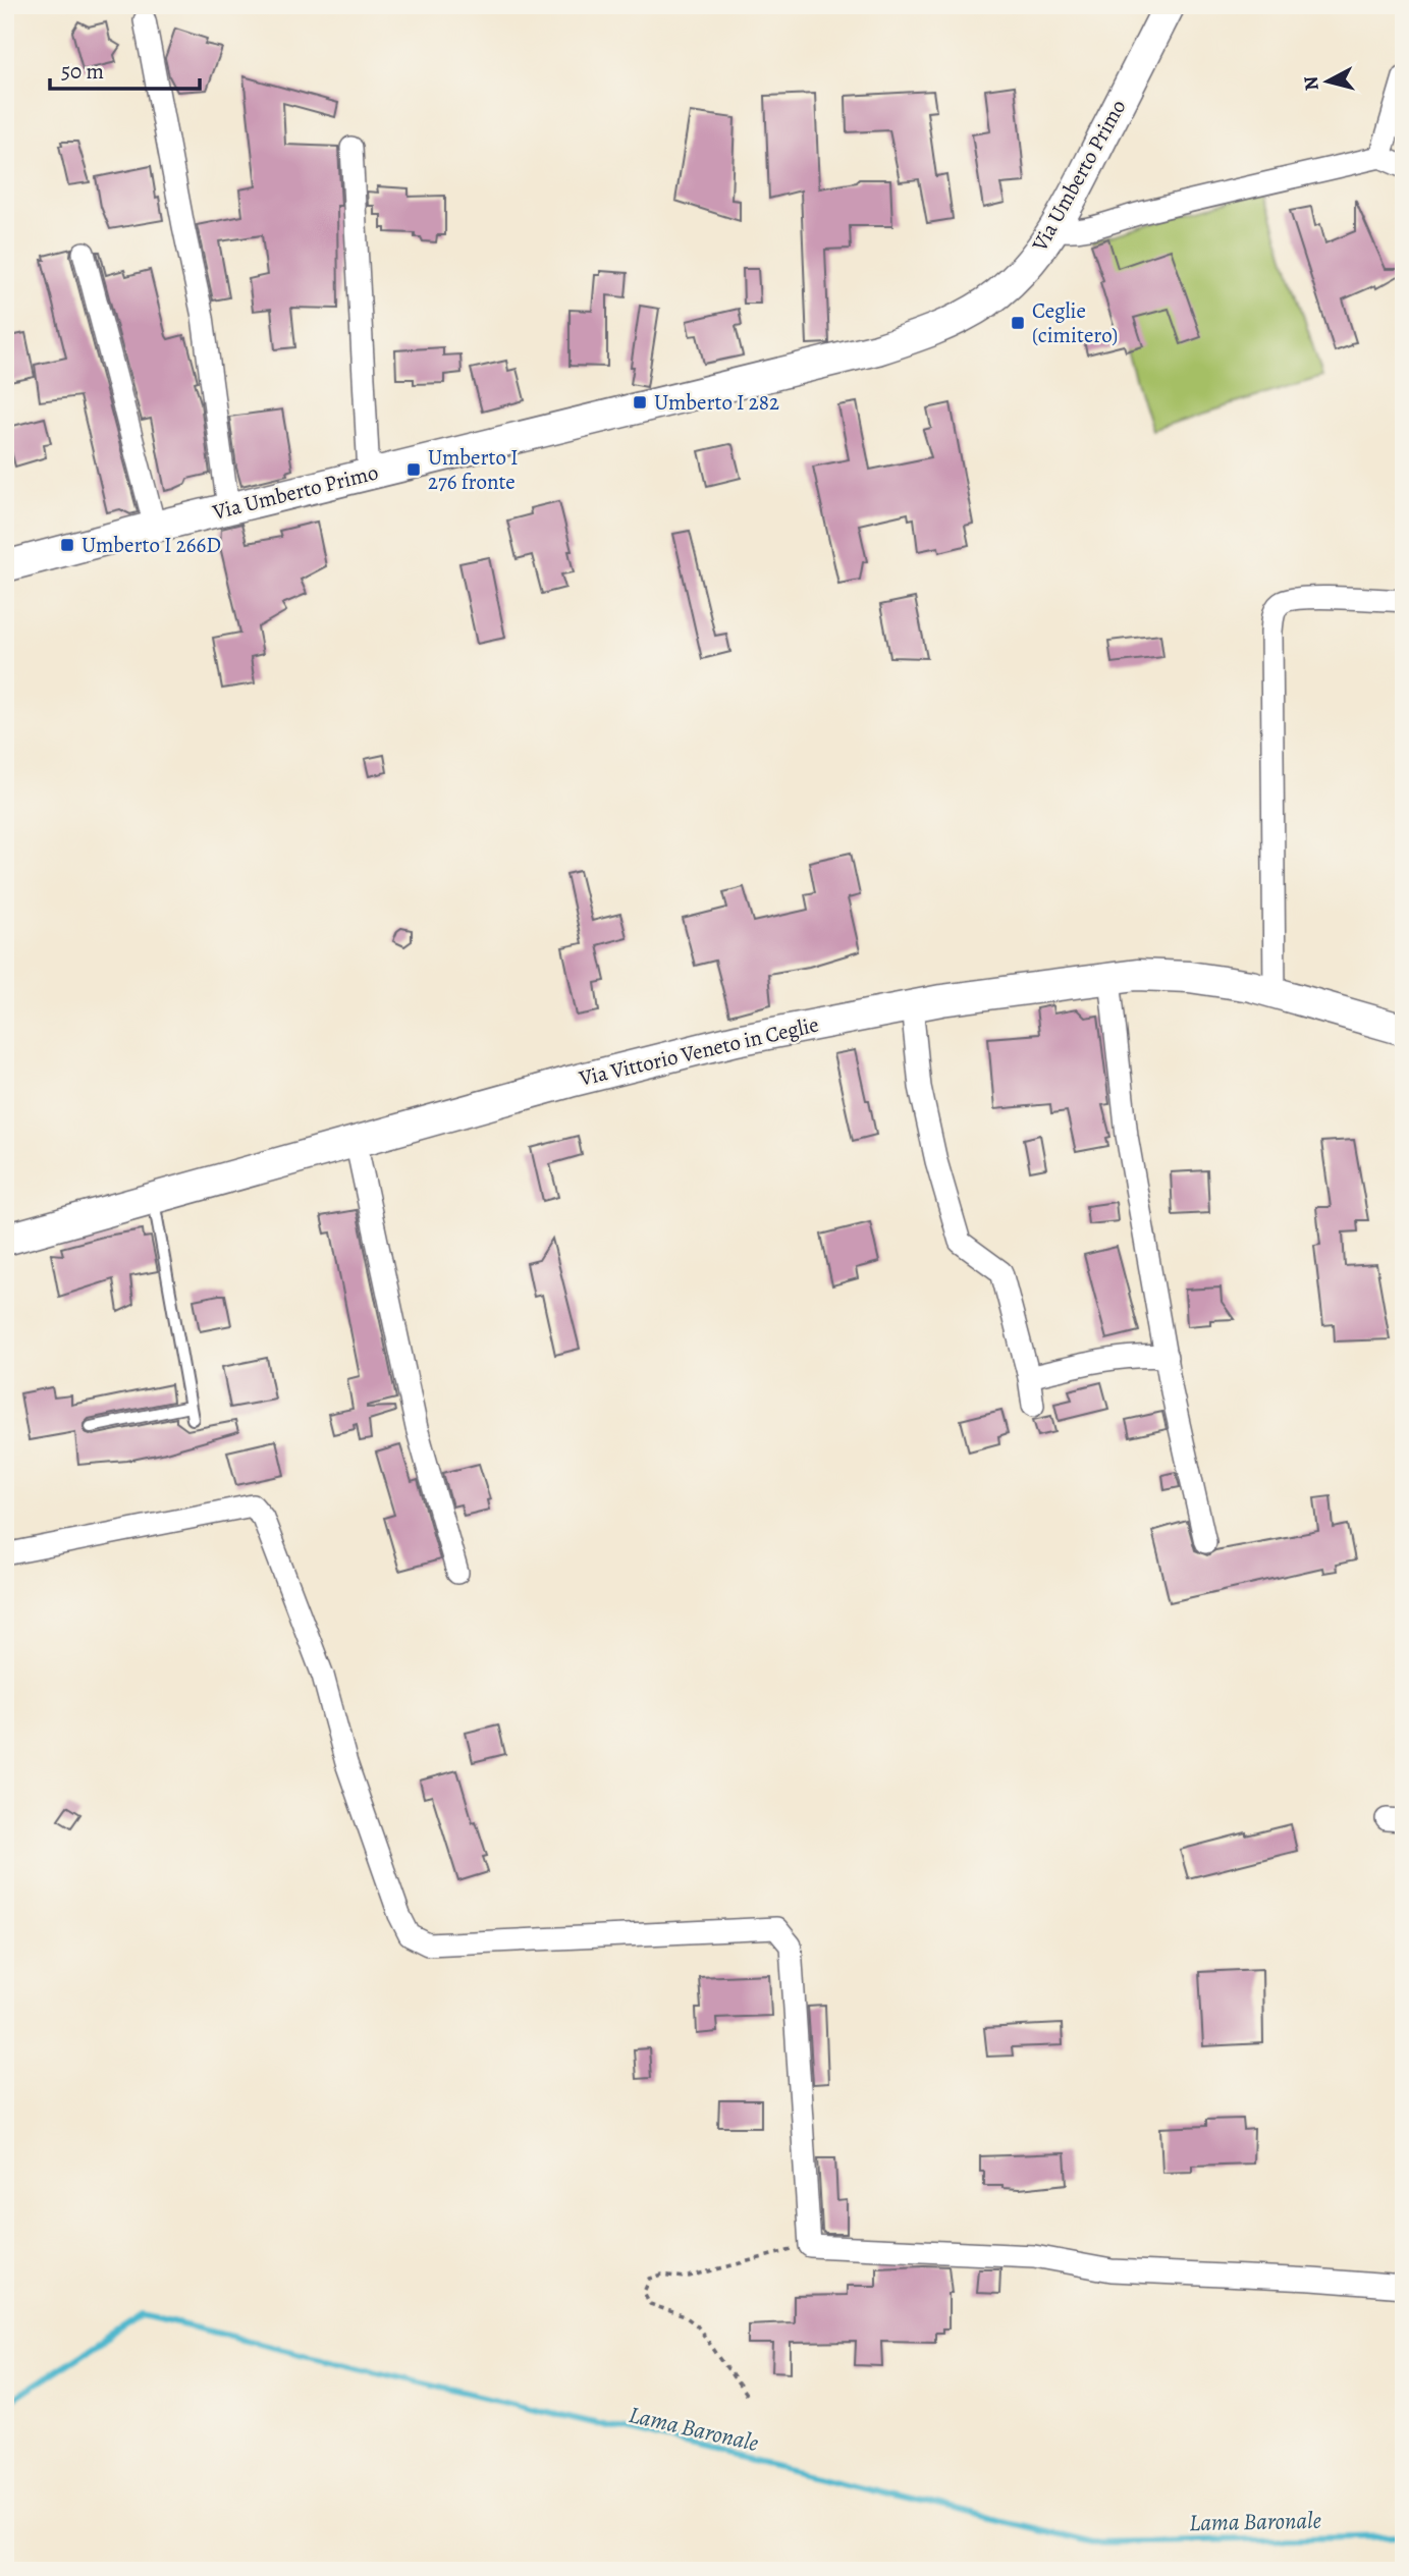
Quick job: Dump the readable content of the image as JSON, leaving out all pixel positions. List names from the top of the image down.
{
  "streets": {
    "main road": ["Via Umberto Primo", "Via Vittorio Veneto in Ceglie"]
  },
  "water": ["Lama Baronale"],
  "places": {
    "transit": [
      "Ceglie (cimitero)",
      "Umberto I 282",
      "Umberto I 276 fronte",
      "Umberto I 266D"
    ]
  },
  "scale_bar": "50 m",
  "north": "left"
}
